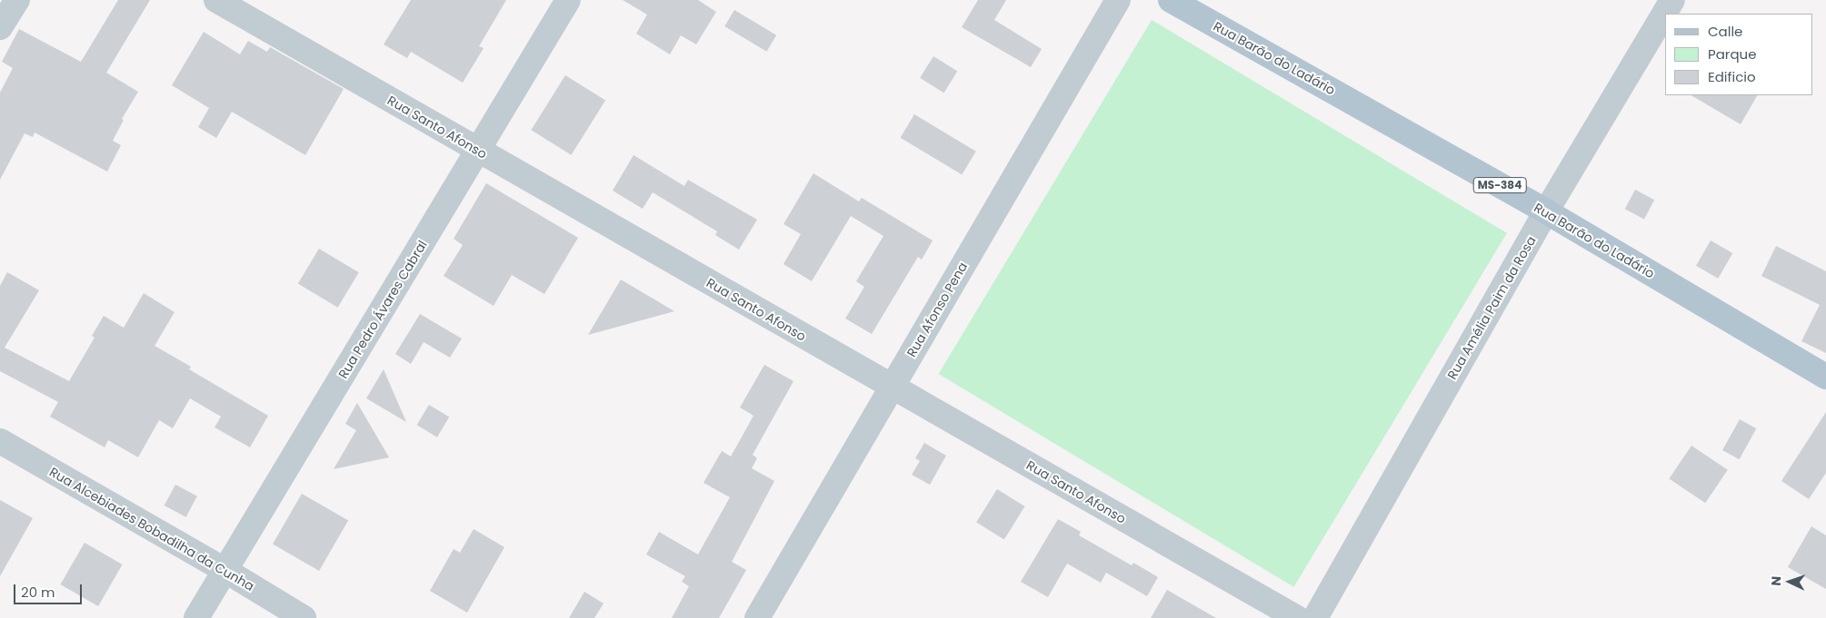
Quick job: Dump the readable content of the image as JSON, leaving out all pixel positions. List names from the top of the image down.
{
  "streets": {
    "main road": ["Rua Barão do Ladário", "MS-384"],
    "street": [
      "Rua Santo Afonso",
      "Rua Amélia Paim da Rosa",
      "Rua Pedro Ávares Cabral",
      "Rua Afonso Pena",
      "Rua Alcebiades Bobadilha da Cunha"
    ]
  },
  "crossings": [
    ["Rua Barão do Ladário", "Rua Amélia Paim da Rosa"],
    ["Rua Santo Afonso", "Rua Pedro Ávares Cabral"],
    ["Rua Santo Afonso", "Rua Afonso Pena"],
    ["Rua Pedro Ávares Cabral", "Rua Alcebiades Bobadilha da Cunha"]
  ],
  "legend": ["Calle", "Parque", "Edificio"],
  "scale_bar": "20 m",
  "north": "left"
}
